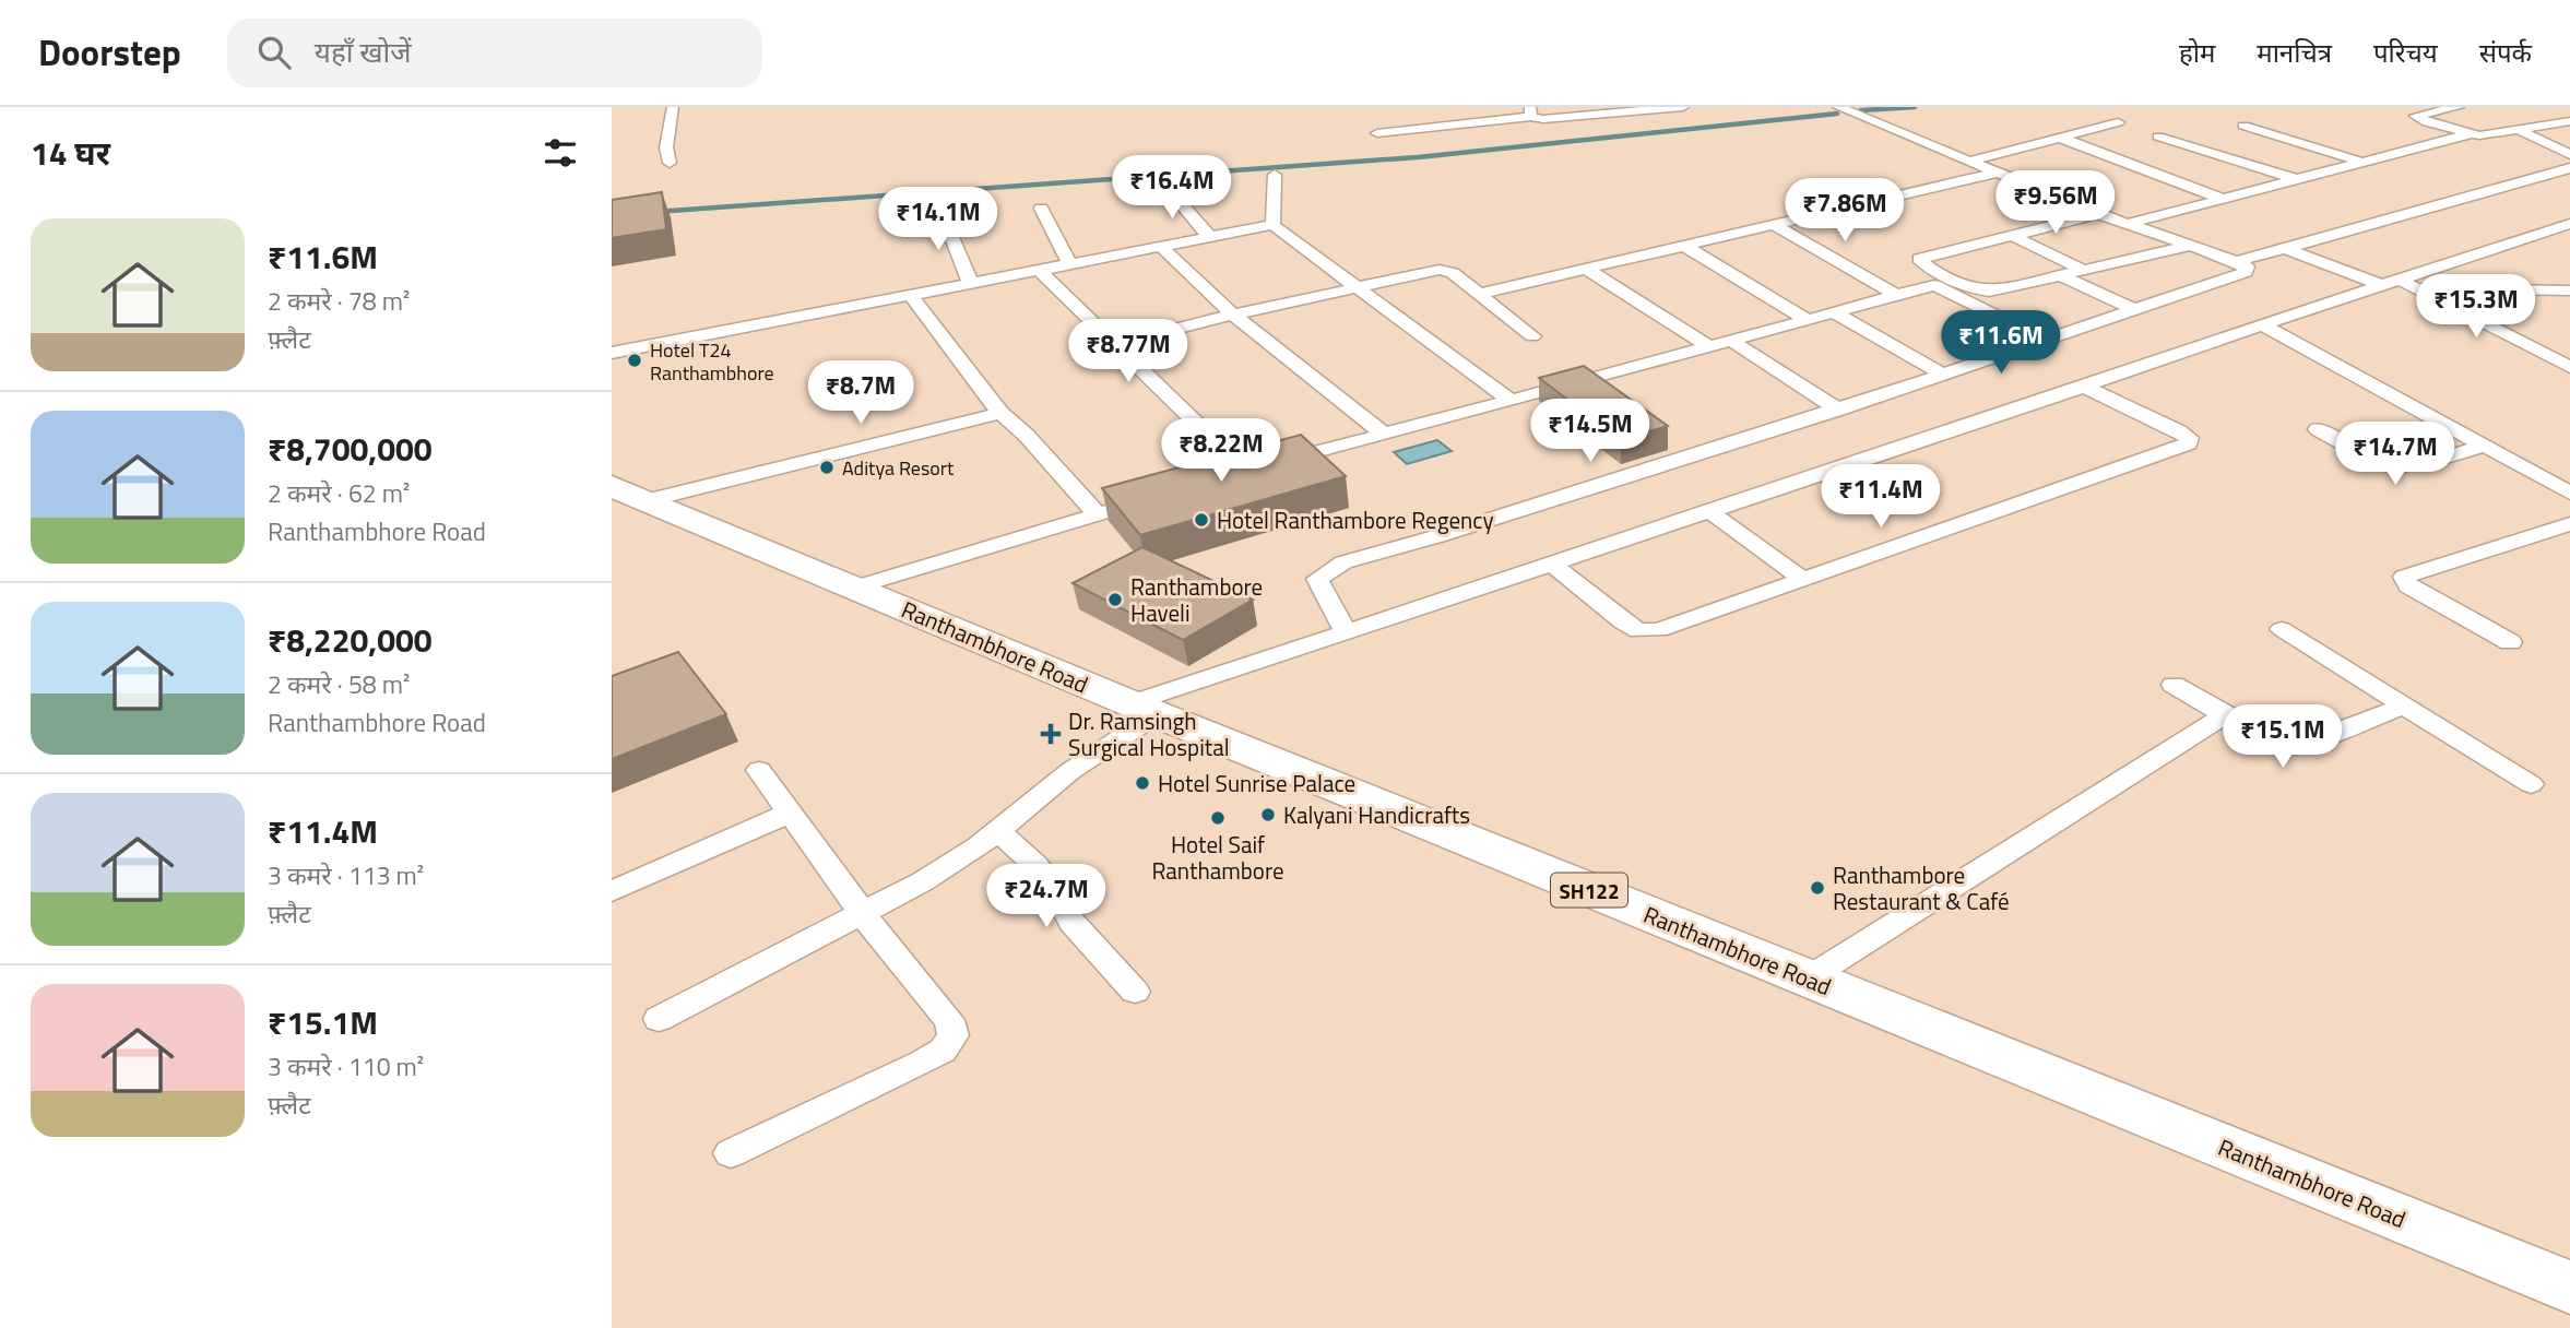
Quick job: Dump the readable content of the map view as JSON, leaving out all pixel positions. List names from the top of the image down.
{
  "streets": {
    "main road": ["Ranthambhore Road", "SH122"]
  },
  "places": {
    "other": [
      "Hotel T24 Ranthambhore",
      "Aditya Resort",
      "Hotel Ranthambore Regency",
      "Ranthambore Haveli",
      "Hotel Sunrise Palace",
      "Kalyani Handicrafts",
      "Hotel Saif Ranthambore",
      "Ranthambore Restaurant & Café"
    ],
    "health": ["Dr. Ramsingh Surgical Hospital"]
  },
  "page": {
    "header": "Doorstep",
    "search": "यहाँ खोजें",
    "nav": [
      "होम",
      "मानचित्र",
      "परिचय",
      "संपर्क"
    ],
    "heading": "14 घर",
    "price": [
      "₹16.4M",
      "₹9.56M",
      "₹7.86M",
      "₹14.1M",
      "₹15.3M",
      "₹11.6M",
      "₹8.77M",
      "₹8.7M",
      "₹14.5M",
      "₹8.22M",
      "₹14.7M",
      "₹11.4M",
      "₹15.1M",
      "₹24.7M"
    ],
    "list": [
      {
        "name": "₹11.6M",
        "note": "2 कमरे · 78 m² · फ़्लैट"
      },
      {
        "name": "₹8,700,000",
        "note": "2 कमरे · 62 m² · Ranthambhore Road"
      },
      {
        "name": "₹8,220,000",
        "note": "2 कमरे · 58 m² · Ranthambhore Road"
      },
      {
        "name": "₹11.4M",
        "note": "3 कमरे · 113 m² · फ़्लैट"
      },
      {
        "name": "₹15.1M",
        "note": "3 कमरे · 110 m² · फ़्लैट"
      }
    ]
  }
}
